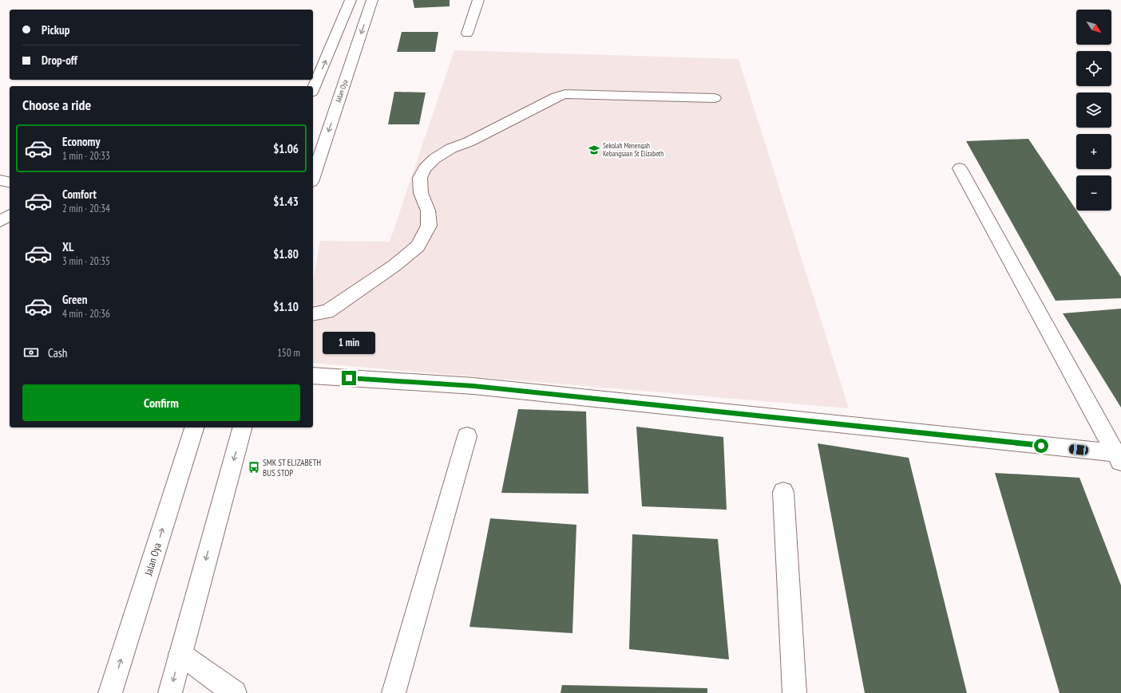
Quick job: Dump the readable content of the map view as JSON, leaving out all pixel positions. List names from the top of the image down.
{
  "streets": {
    "street": ["Jalan Oya"]
  },
  "places": {
    "school or university": ["Sekolah Menengah Kebangsaan St Elizabeth"],
    "bus stop": ["SMK ST ELIZABETH BUS STOP"]
  },
  "north": "bottom right",
  "page": {
    "map_buttons": ["+", "−"],
    "banner": ["Pickup", "Drop-off"],
    "heading": "Choose a ride",
    "list": [
      {
        "name": "Economy",
        "note": "1 min · 20:33",
        "value": "$1.06"
      },
      {
        "name": "Comfort",
        "note": "2 min · 20:34",
        "value": "$1.43"
      },
      {
        "name": "XL",
        "note": "3 min · 20:35",
        "value": "$1.80"
      },
      {
        "name": "Green",
        "note": "4 min · 20:36",
        "value": "$1.10"
      }
    ],
    "bubble": "1 min",
    "pay": ["Cash", "150 m"],
    "buttons": "Confirm"
  }
}
